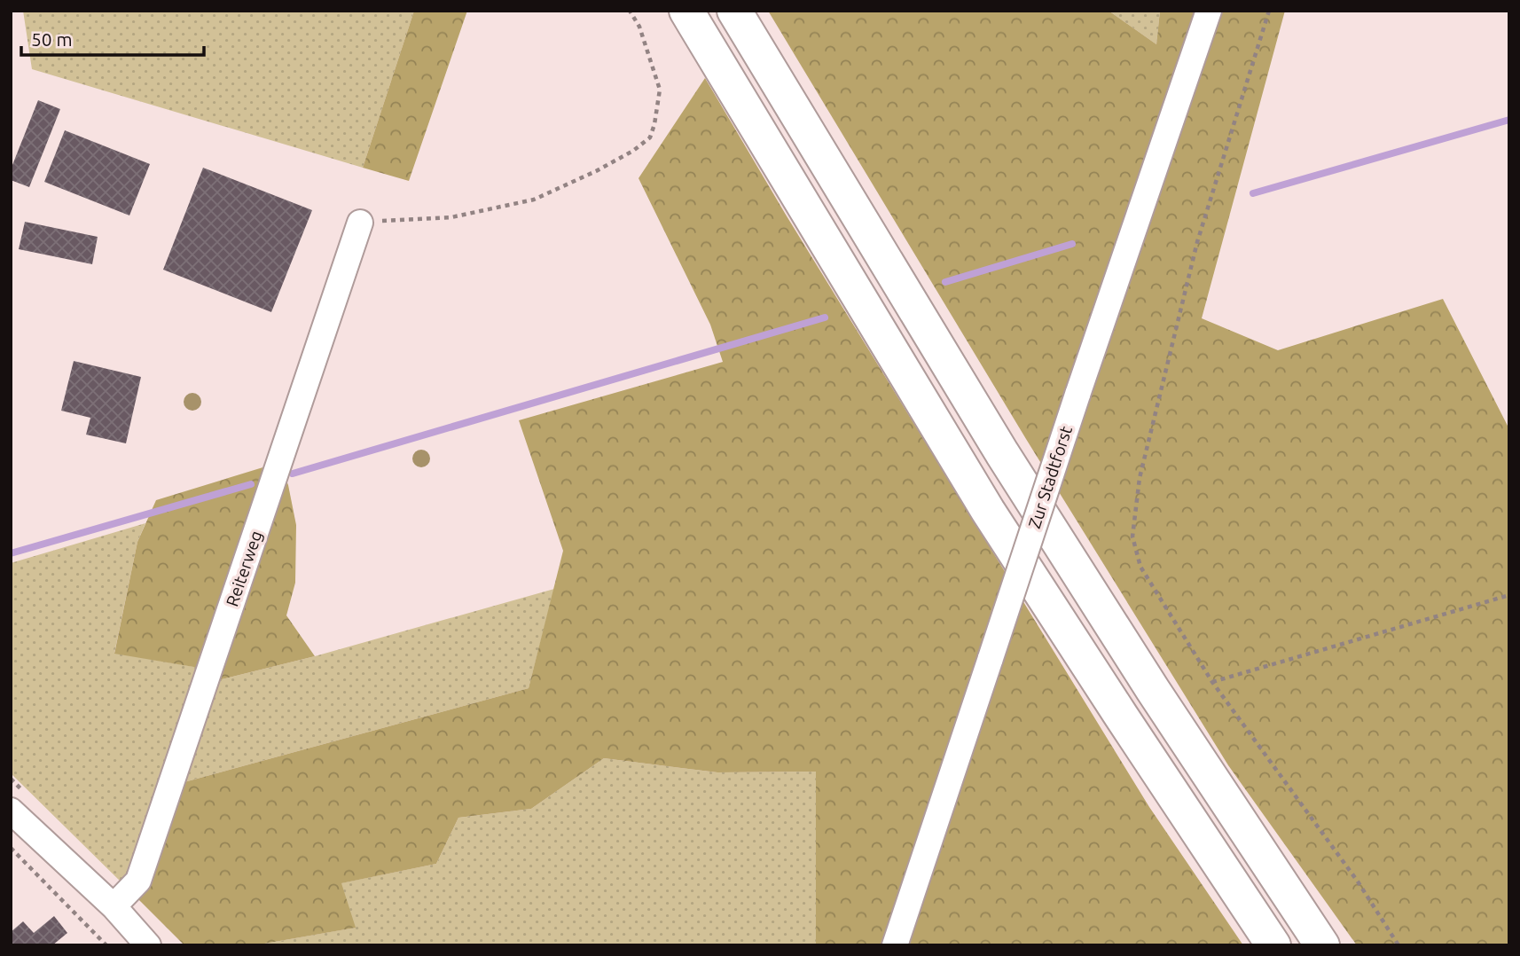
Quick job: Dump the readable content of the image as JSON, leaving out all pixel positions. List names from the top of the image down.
{
  "streets": {
    "street": ["Zur Stadtforst", "Reiterweg"]
  },
  "scale_bar": "50 m"
}
